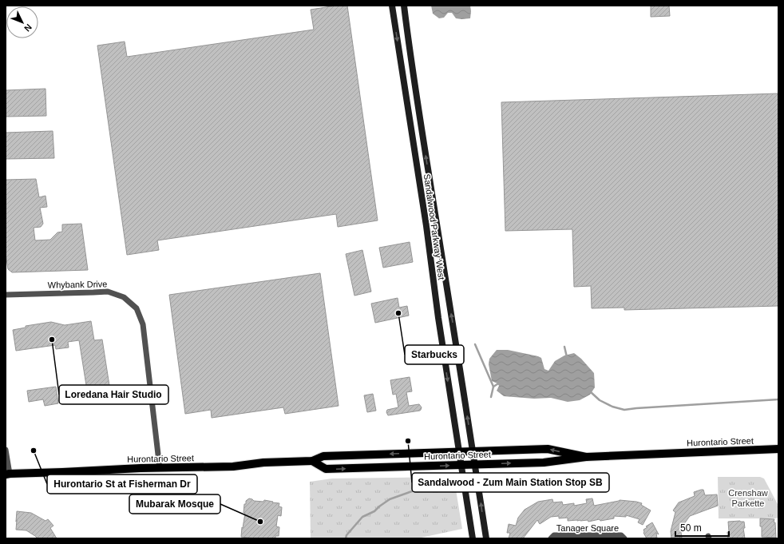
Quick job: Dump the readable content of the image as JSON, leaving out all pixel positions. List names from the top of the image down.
{
  "streets": {
    "main road": ["Sandalwood Parkway West", "Hurontario Street"],
    "street": ["Whybank Drive", "Tanager Square"]
  },
  "crossings": [
    ["Sandalwood Parkway West", "Hurontario Street"],
    ["Whybank Drive", "Hurontario Street"]
  ],
  "parks": ["Crenshaw Parkette"],
  "places": [
    "Starbucks",
    "Loredana Hair Studio",
    "Sandalwood - Zum Main Station Stop SB",
    "Hurontario St at Fisherman Dr",
    "Mubarak Mosque"
  ],
  "scale_bar": "50 m",
  "north": "bottom right"
}
